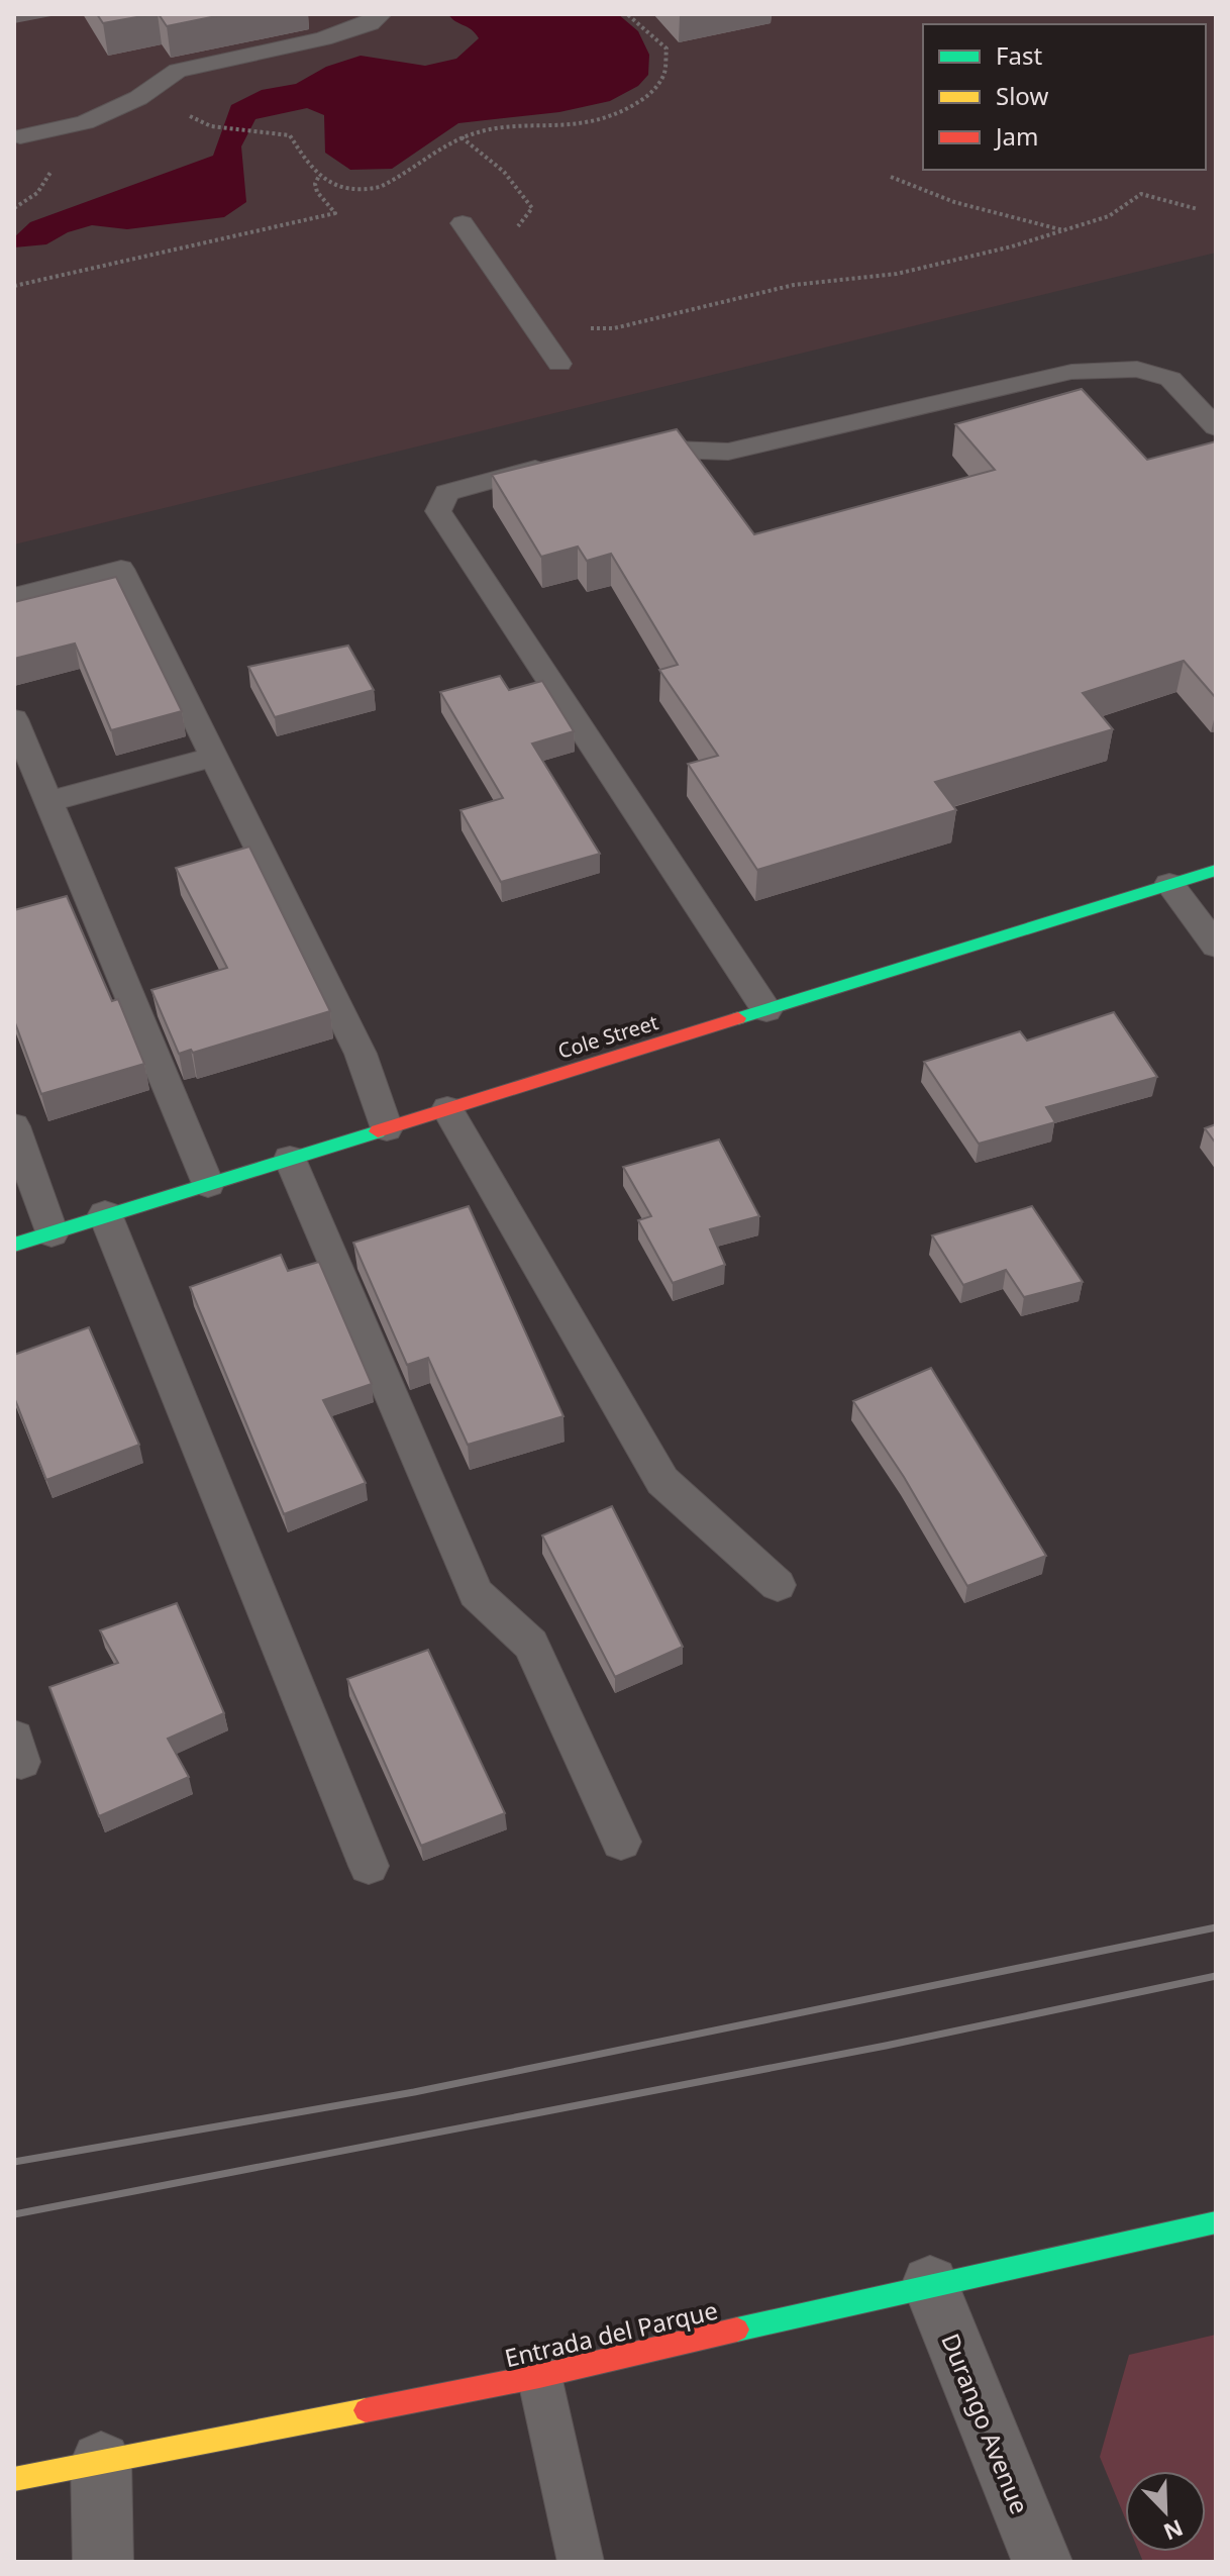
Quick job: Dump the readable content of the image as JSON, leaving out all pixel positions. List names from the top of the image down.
{
  "streets": {
    "street": ["Cole Street", "Entrada del Parque", "Durango Avenue"]
  },
  "crossings": [
    ["Entrada del Parque", "Durango Avenue"]
  ],
  "legend": ["Fast", "Slow", "Jam"],
  "north": "bottom right"
}
